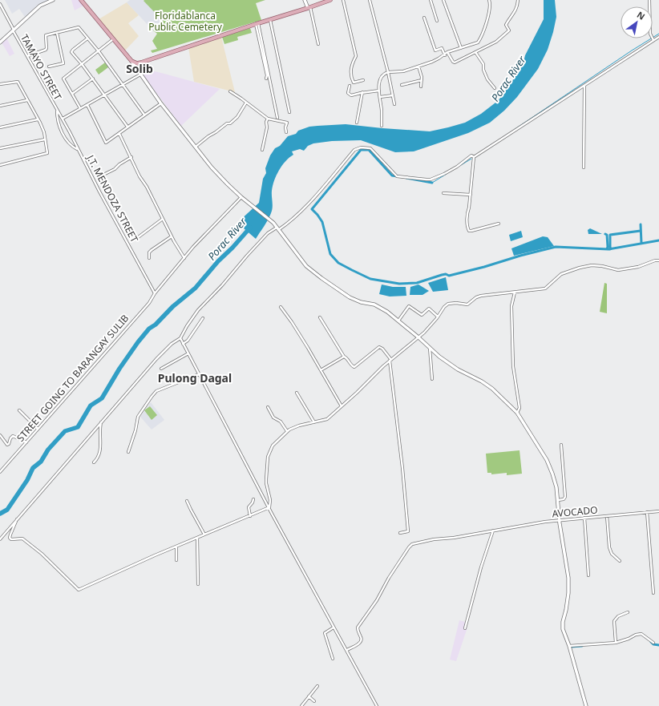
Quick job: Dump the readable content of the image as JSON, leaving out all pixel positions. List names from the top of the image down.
{
  "streets": {
    "street": [
      "TAMAYO STREET",
      "J.T. MENDOZA STREET",
      "STREET GOING TO BARANGAY SULIB",
      "AVOCADO"
    ]
  },
  "crossings": [
    ["TAMAYO STREET", "J.T. MENDOZA STREET"],
    ["J.T. MENDOZA STREET", "STREET GOING TO BARANGAY SULIB"]
  ],
  "districts": ["Solib", "Pulong Dagal"],
  "water": ["Porac River"],
  "parks": ["Floridablanca Public Cemetery"],
  "north": "top right"
}
